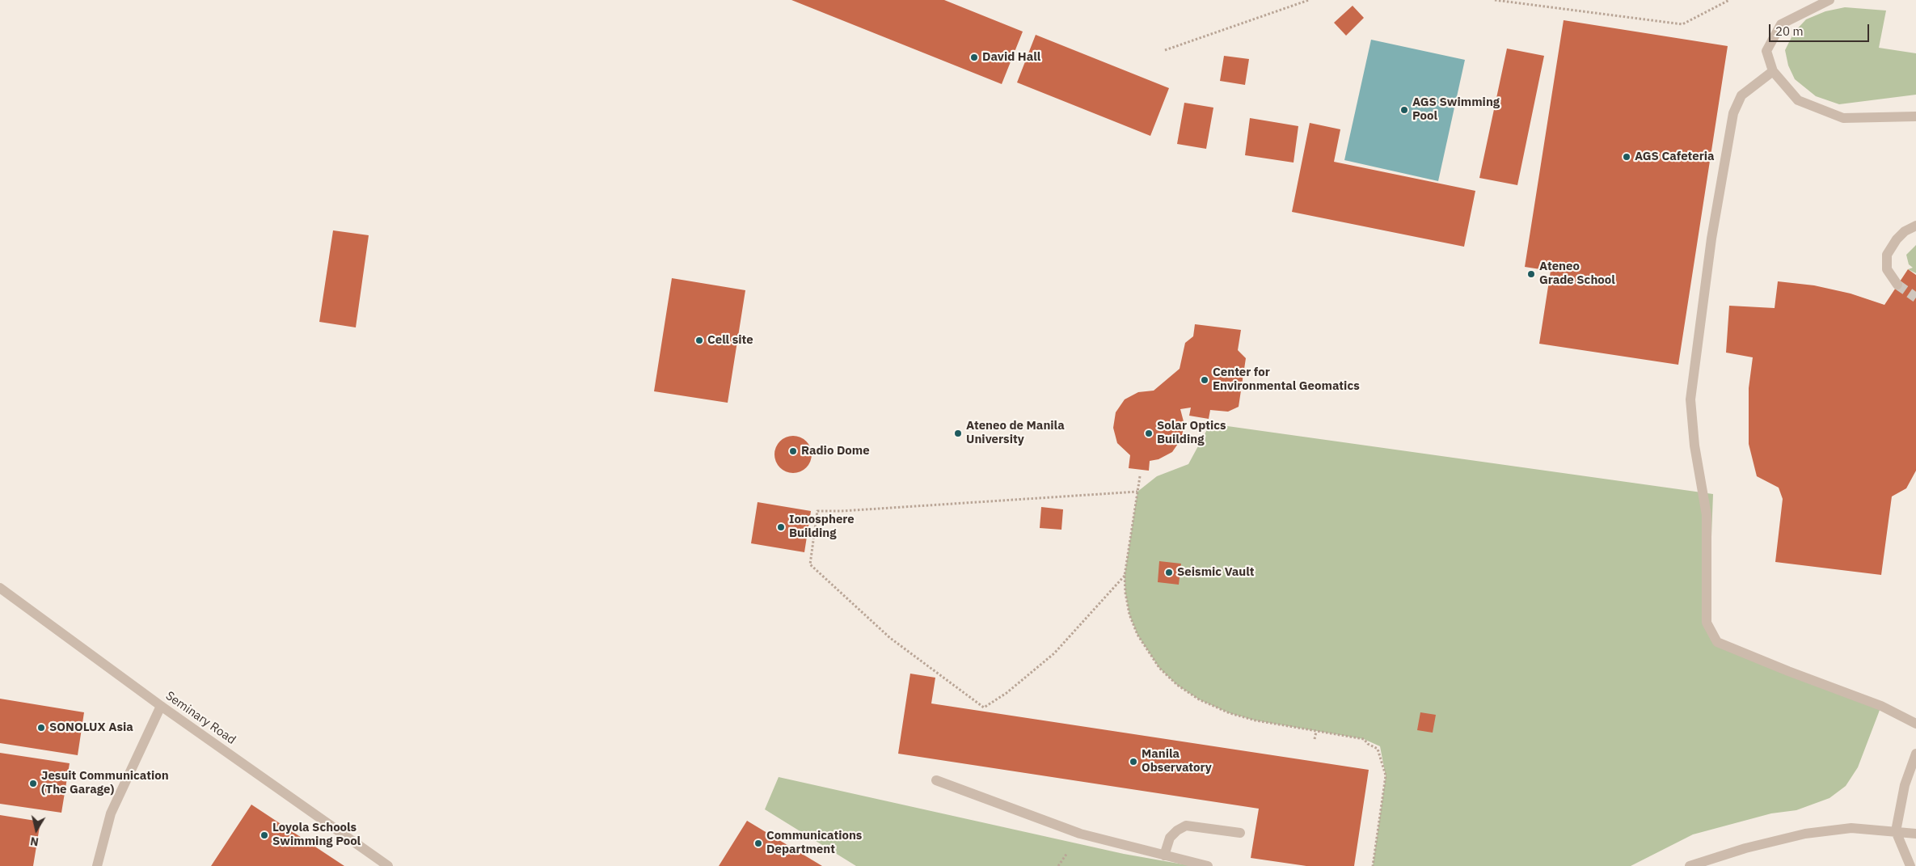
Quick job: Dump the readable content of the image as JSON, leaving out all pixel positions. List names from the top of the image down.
{
  "streets": {
    "lane": ["Seminary Road"]
  },
  "places": [
    "David Hall",
    "AGS Swimming Pool",
    "AGS Cafeteria",
    "Ateneo Grade School",
    "Cell site",
    "Center for Environmental Geomatics",
    "Ateneo de Manila University",
    "Solar Optics Building",
    "Radio Dome",
    "Ionosphere Building",
    "Seismic Vault",
    "SONOLUX Asia",
    "Manila Observatory",
    "Jesuit Communication (The Garage)",
    "Loyola Schools Swimming Pool",
    "Communications Department"
  ],
  "scale_bar": "20 m",
  "north": "bottom"
}
